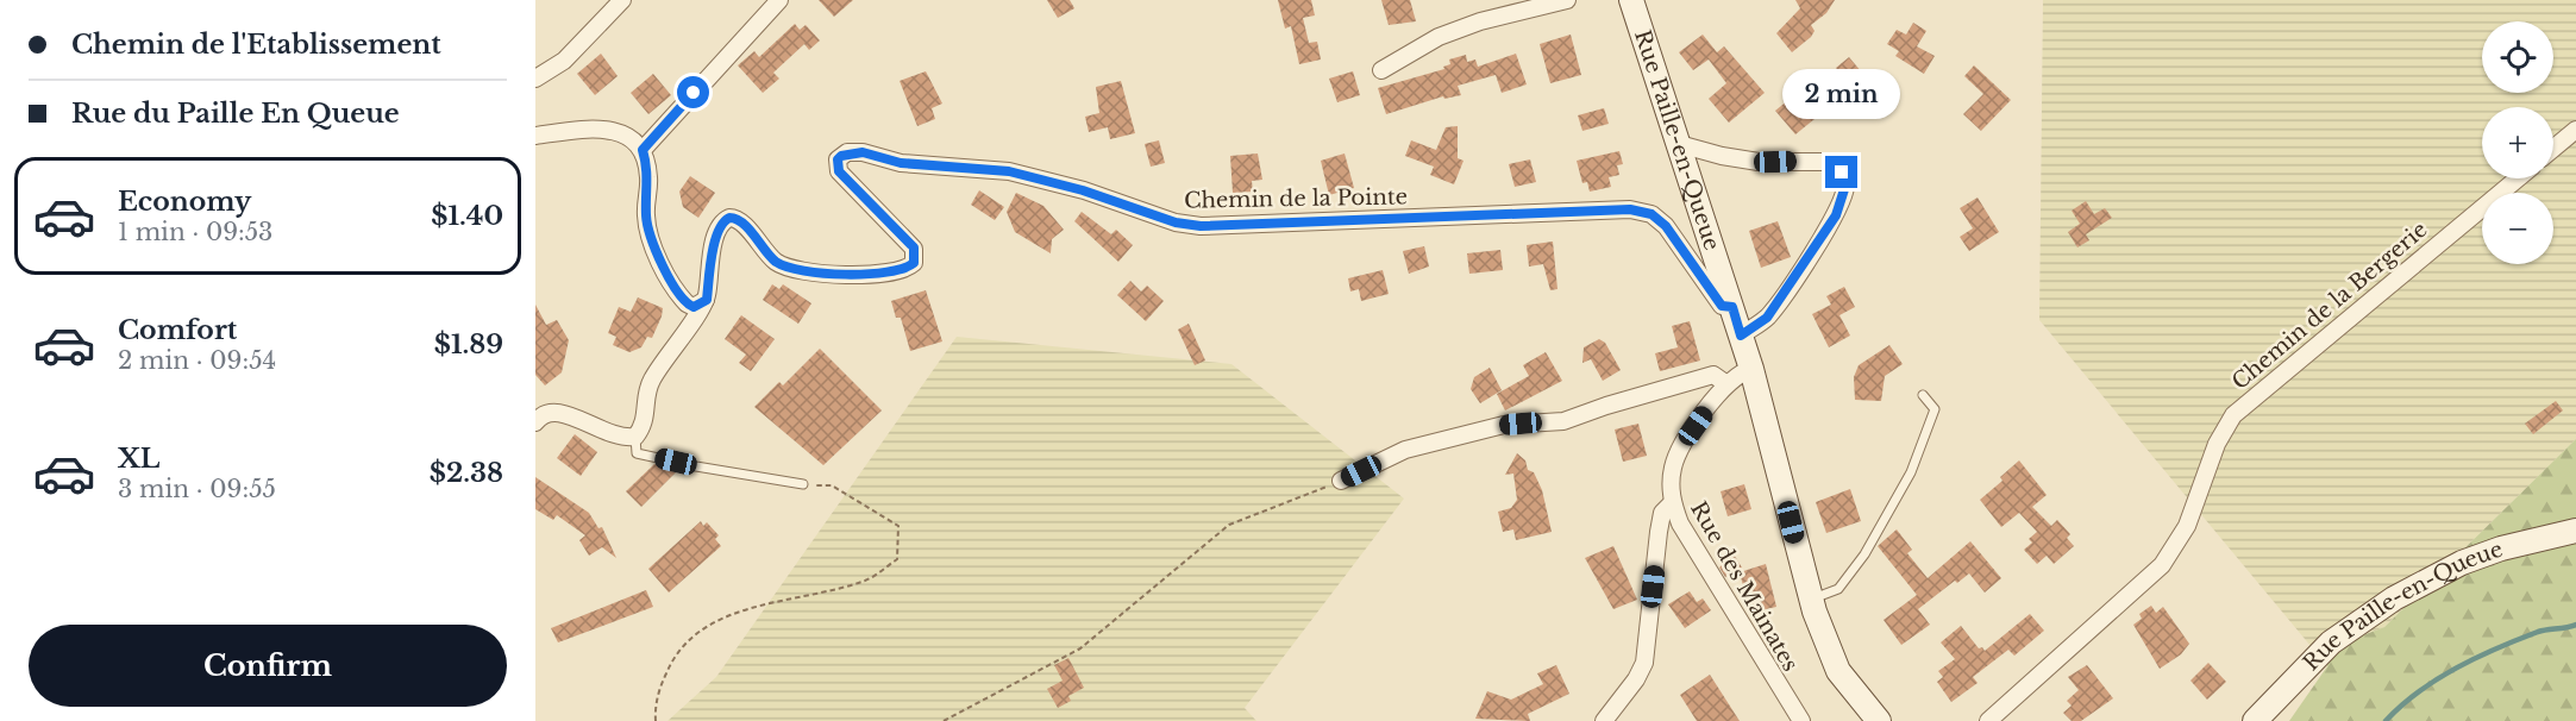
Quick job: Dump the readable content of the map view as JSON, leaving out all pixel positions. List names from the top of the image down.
{
  "streets": {
    "main road": ["Rue Paille-en-Queue"],
    "street": ["Chemin de la Pointe", "Chemin de la Bergerie", "Rue des Mainates"]
  },
  "crossings": [
    ["Rue Paille-en-Queue", "Chemin de la Pointe"],
    ["Rue Paille-en-Queue", "Rue des Mainates"]
  ],
  "page": {
    "banner": ["Chemin de l'Etablissement", "Rue du Paille En Queue"],
    "map_buttons": ["+", "−"],
    "bubble": "2 min",
    "list": [
      {
        "name": "Economy",
        "note": "1 min · 09:53",
        "value": "$1.40"
      },
      {
        "name": "Comfort",
        "note": "2 min · 09:54",
        "value": "$1.89"
      },
      {
        "name": "XL",
        "note": "3 min · 09:55",
        "value": "$2.38"
      }
    ],
    "buttons": "Confirm"
  }
}
